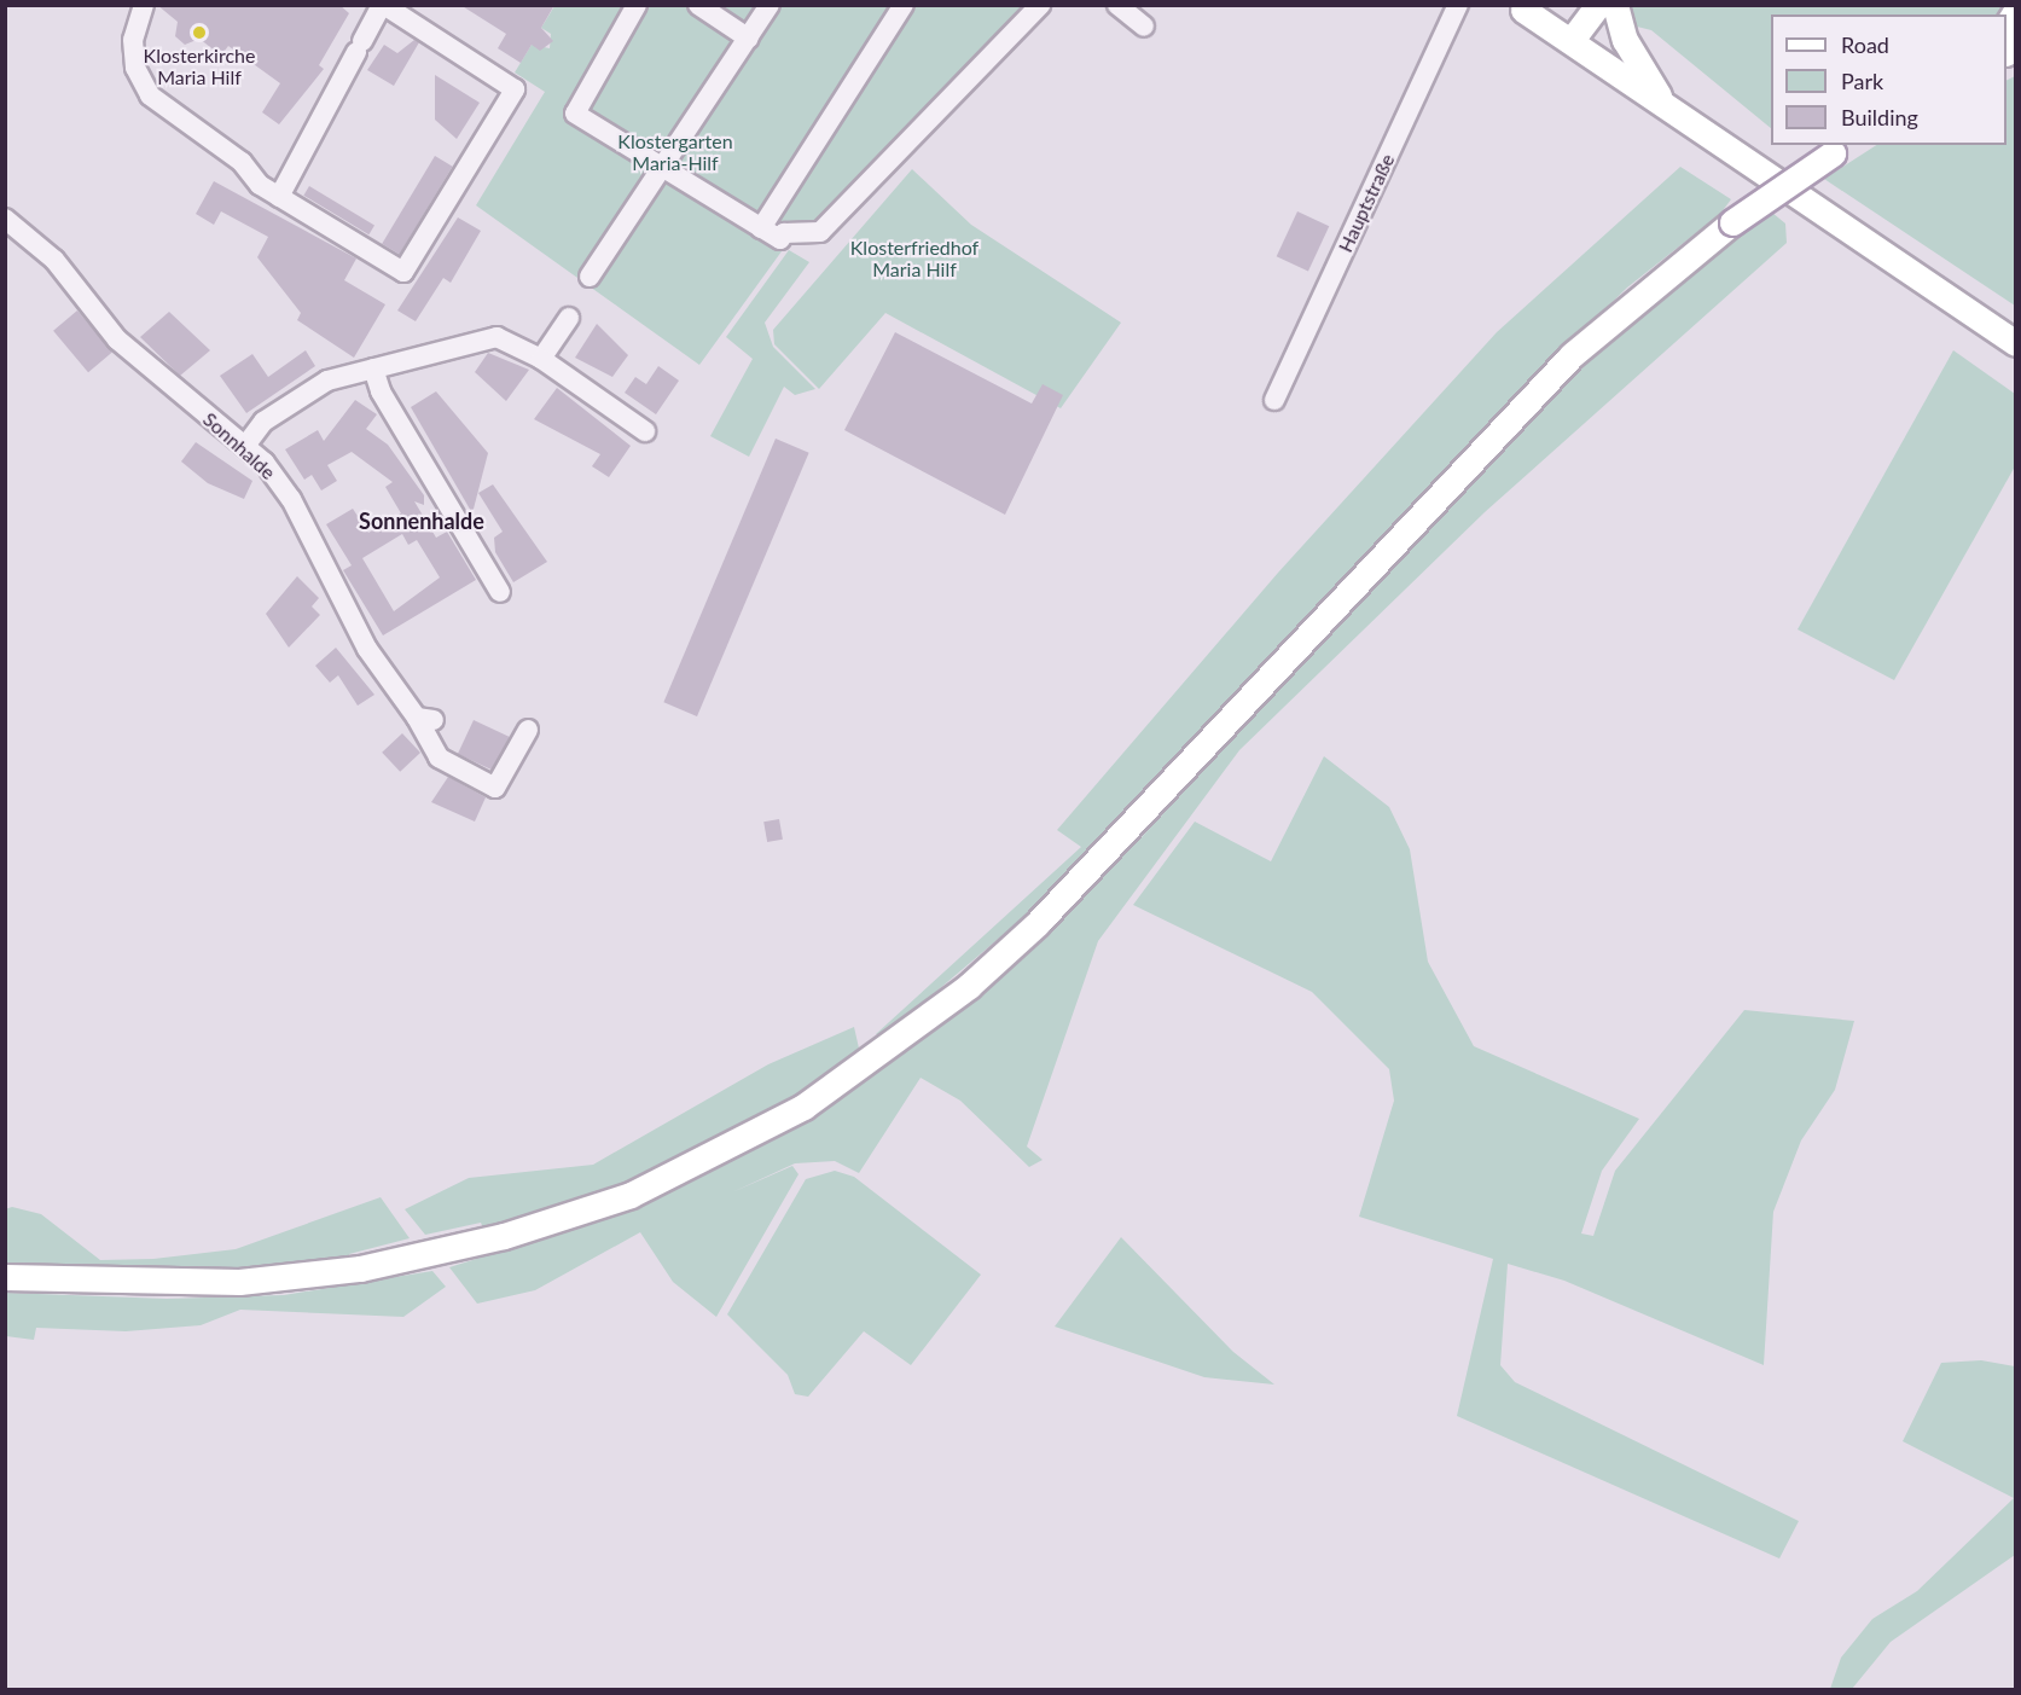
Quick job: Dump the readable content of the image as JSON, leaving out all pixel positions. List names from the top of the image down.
{
  "streets": {
    "street": ["Hauptstraße", "Sonnhalde"]
  },
  "districts": ["Sonnenhalde"],
  "parks": ["Klostergarten Maria-Hilf", "Klosterfriedhof Maria Hilf"],
  "places": ["Klosterkirche Maria Hilf"],
  "legend": ["Road", "Park", "Building"]
}
